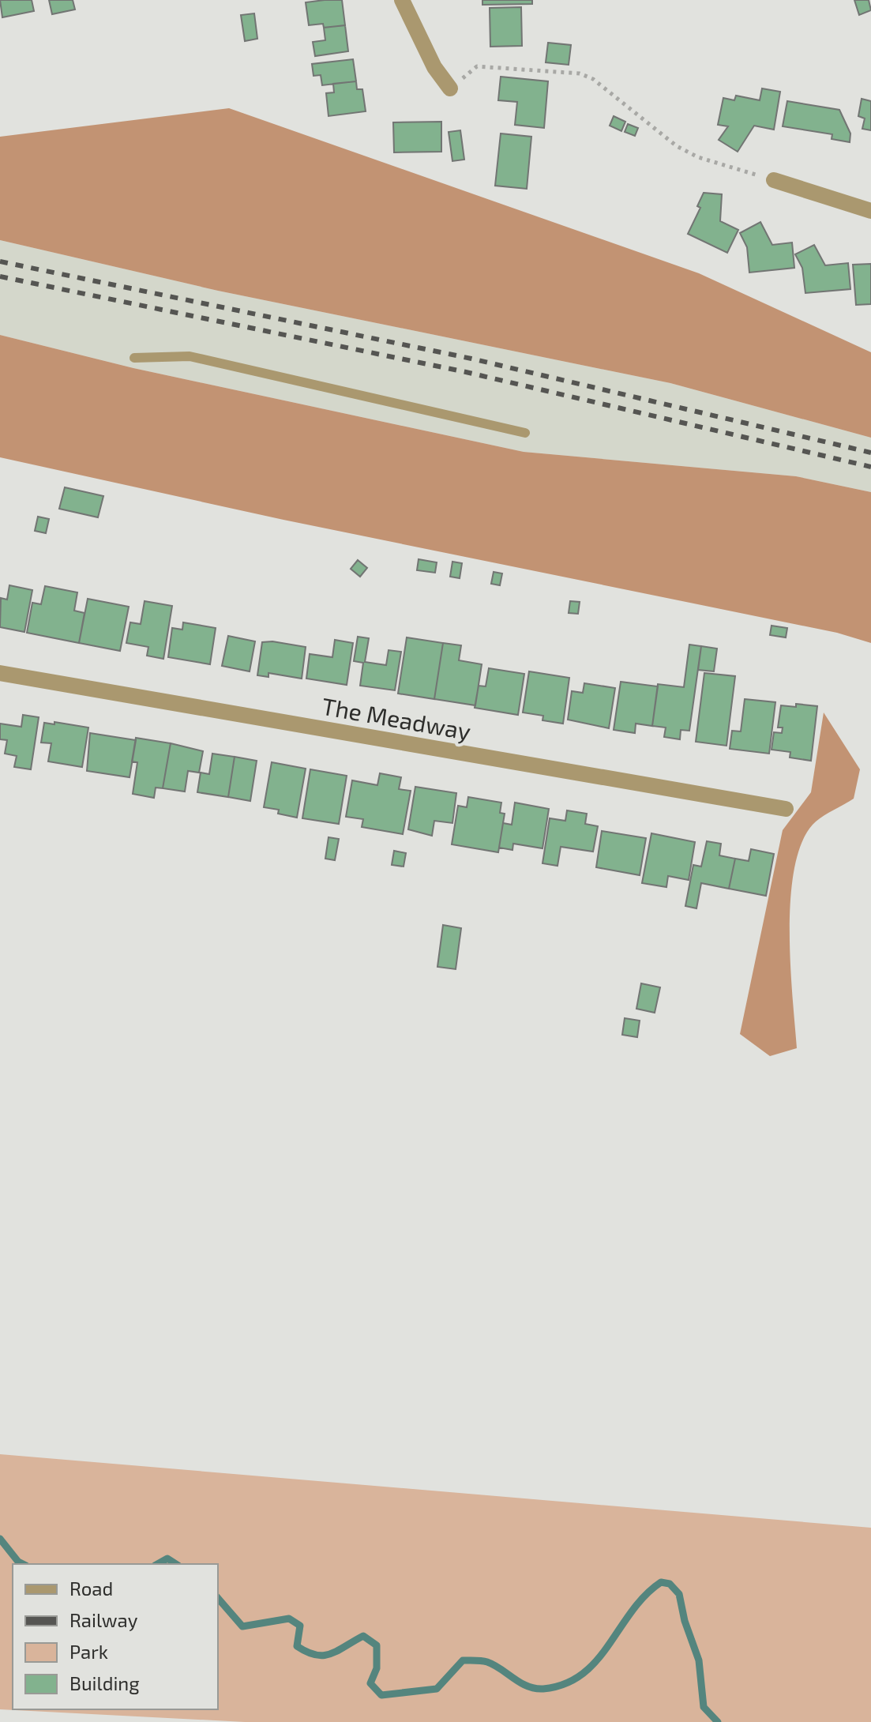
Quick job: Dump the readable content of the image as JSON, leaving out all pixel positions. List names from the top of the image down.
{
  "streets": {
    "street": ["The Meadway"]
  },
  "legend": [
    "Road",
    "Railway",
    "Park",
    "Building"
  ]
}
